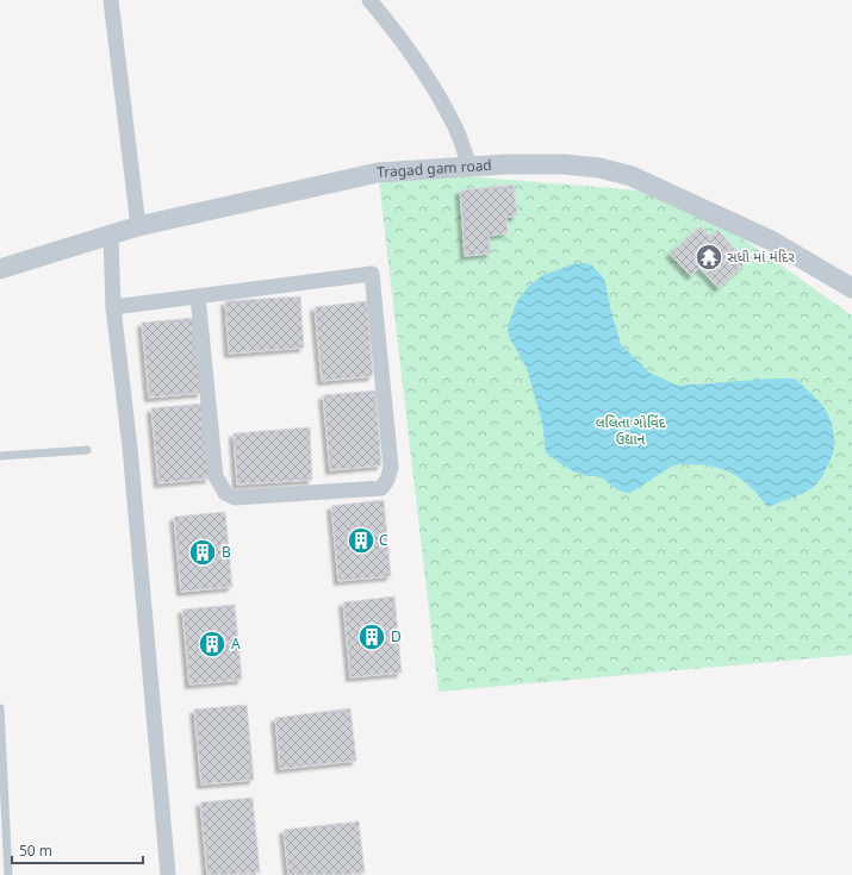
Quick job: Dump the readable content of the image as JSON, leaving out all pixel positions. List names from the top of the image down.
{
  "streets": {
    "street": ["Tragad gam road"]
  },
  "parks": ["લલિતા ગોવિંદ ઉદ્યાન"],
  "places": {
    "temple": ["સધી માં મંદિર"],
    "building": [
      "C",
      "B",
      "D",
      "A"
    ]
  },
  "scale_bar": "50 m"
}
